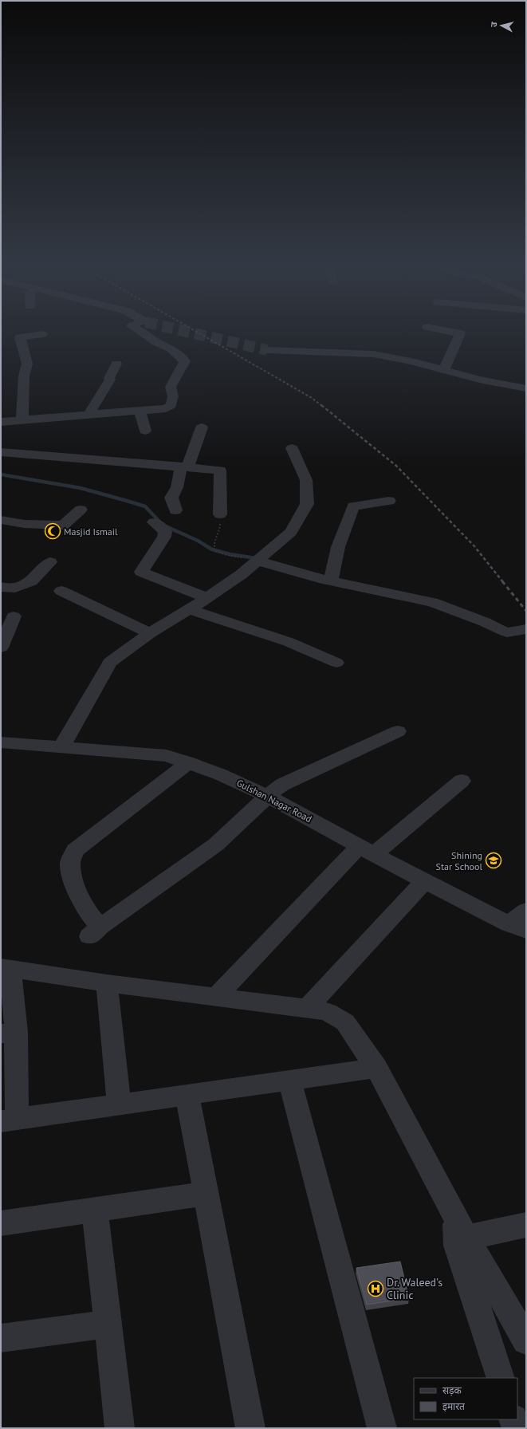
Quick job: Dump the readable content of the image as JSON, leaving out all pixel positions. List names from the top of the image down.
{
  "streets": {
    "street": ["Gulshan Nagar Road"]
  },
  "places": {
    "mosque": ["Masjid Ismail"],
    "school or university": ["Shining Star School"],
    "hospital": ["Dr. Waleed's Clinic"]
  },
  "legend": ["सड़क", "इमारत"],
  "north": "left"
}
